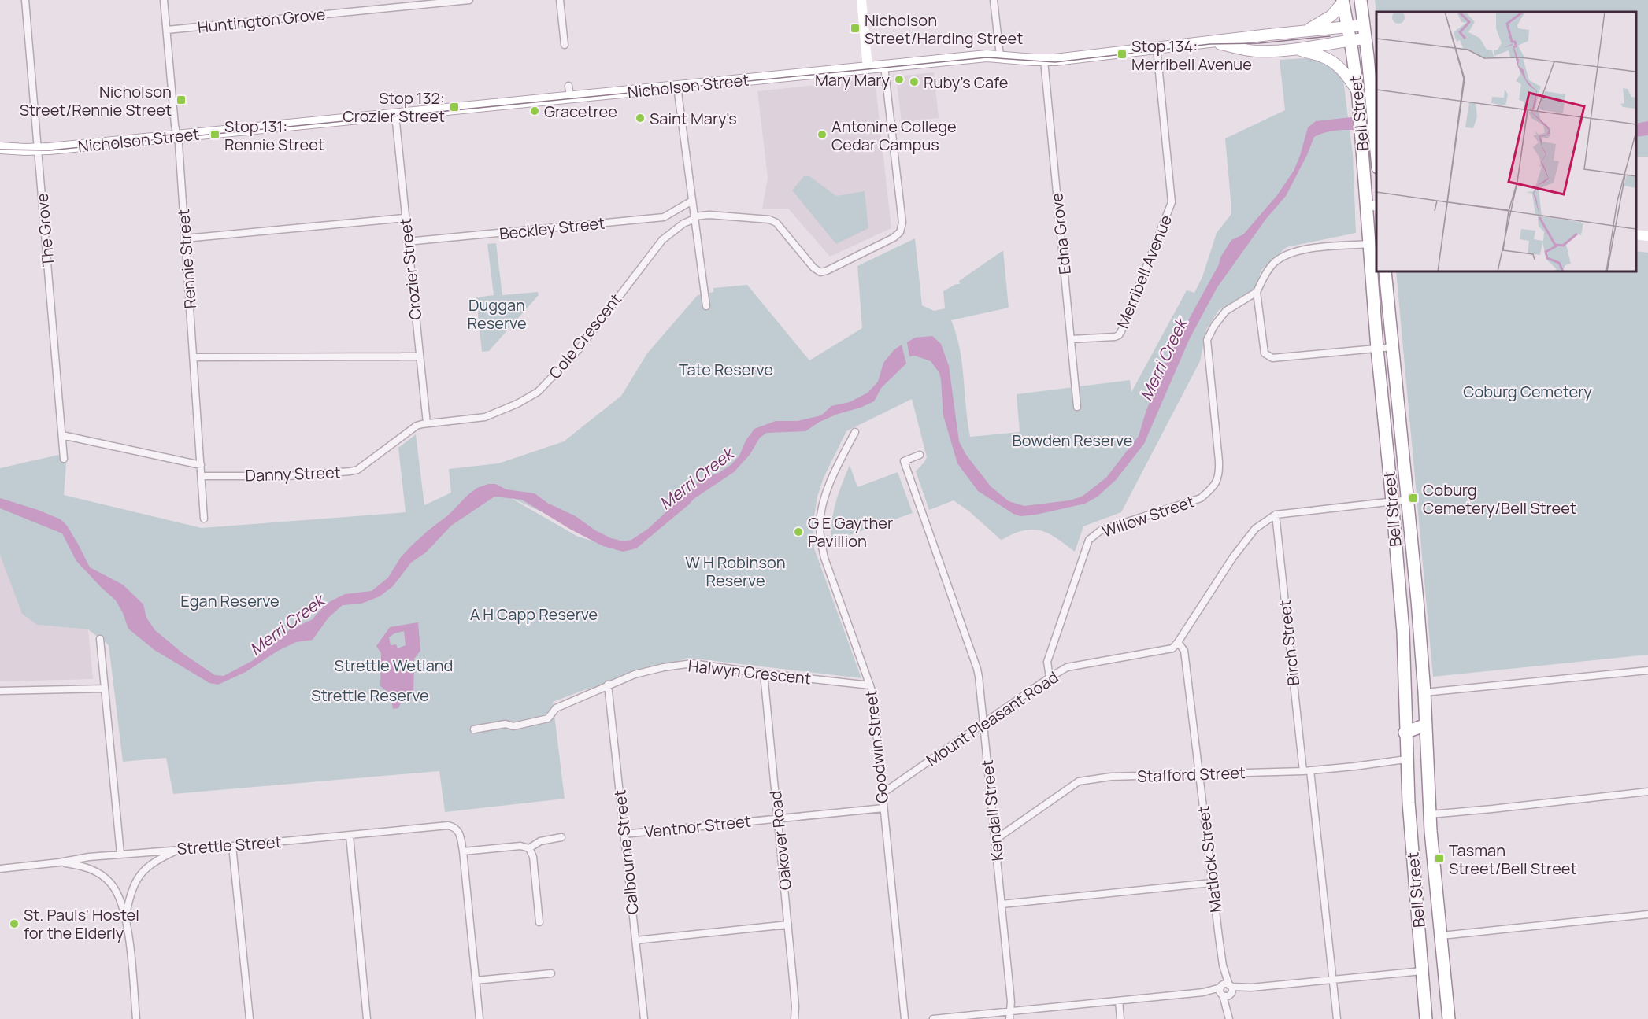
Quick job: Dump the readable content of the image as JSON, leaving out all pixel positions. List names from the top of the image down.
{
  "streets": {
    "highway": ["Bell Street"],
    "main road": ["Nicholson Street"],
    "street": [
      "Huntington Grove",
      "Beckley Street",
      "The Grove",
      "Edna Grove",
      "Rennie Street",
      "Crozier Street",
      "Merribell Avenue",
      "Cole Crescent",
      "Danny Street",
      "Willow Street",
      "Birch Street",
      "Halwyn Crescent",
      "Mount Pleasant Road",
      "Goodwin Street",
      "Stafford Street",
      "Kendall Street",
      "Ventnor Street",
      "Oakover Road",
      "Strettle Street",
      "Calbourne Street",
      "Matlock Street"
    ]
  },
  "crossings": [
    ["Huntington Grove", "Rennie Street"],
    ["Nicholson Street", "Bell Street"],
    ["Nicholson Street", "The Grove"],
    ["Nicholson Street", "Edna Grove"],
    ["Nicholson Street", "Rennie Street"],
    ["Nicholson Street", "Crozier Street"],
    ["Nicholson Street", "Merribell Avenue"],
    ["Nicholson Street", "Cole Crescent"],
    ["Bell Street", "Stafford Street"],
    ["Beckley Street", "Crozier Street"],
    ["Edna Grove", "Merribell Avenue"],
    ["Rennie Street", "Danny Street"],
    ["Crozier Street", "Cole Crescent"],
    ["Crozier Street", "Danny Street"],
    ["Cole Crescent", "Danny Street"],
    ["Willow Street", "Mount Pleasant Road"],
    ["Birch Street", "Stafford Street"],
    ["Halwyn Crescent", "Goodwin Street"],
    ["Halwyn Crescent", "Oakover Road"],
    ["Halwyn Crescent", "Calbourne Street"],
    ["Mount Pleasant Road", "Goodwin Street"],
    ["Mount Pleasant Road", "Kendall Street"],
    ["Mount Pleasant Road", "Matlock Street"],
    ["Goodwin Street", "Ventnor Street"],
    ["Stafford Street", "Kendall Street"],
    ["Stafford Street", "Matlock Street"],
    ["Ventnor Street", "Oakover Road"],
    ["Ventnor Street", "Calbourne Street"]
  ],
  "water": ["Merri Creek"],
  "parks": [
    "Duggan Reserve",
    "Tate Reserve",
    "Coburg Cemetery",
    "Bowden Reserve",
    "W H Robinson Reserve",
    "Egan Reserve",
    "A H Capp Reserve",
    "Strettle Wetland",
    "Strettle Reserve"
  ],
  "places": {
    "transit": [
      "Nicholson Street/Harding Street",
      "Stop 134: Merribell Avenue",
      "Nicholson Street/Rennie Street",
      "Stop 132: Crozier Street",
      "Stop 131: Rennie Street",
      "Coburg Cemetery/Bell Street",
      "Tasman Street/Bell Street"
    ],
    "other": [
      "Mary Mary",
      "Ruby's Cafe",
      "Gracetree",
      "Saint Mary's",
      "Antonine College Cedar Campus",
      "G E Gayther Pavillion",
      "St. Pauls' Hostel for the Elderly"
    ]
  }
}
